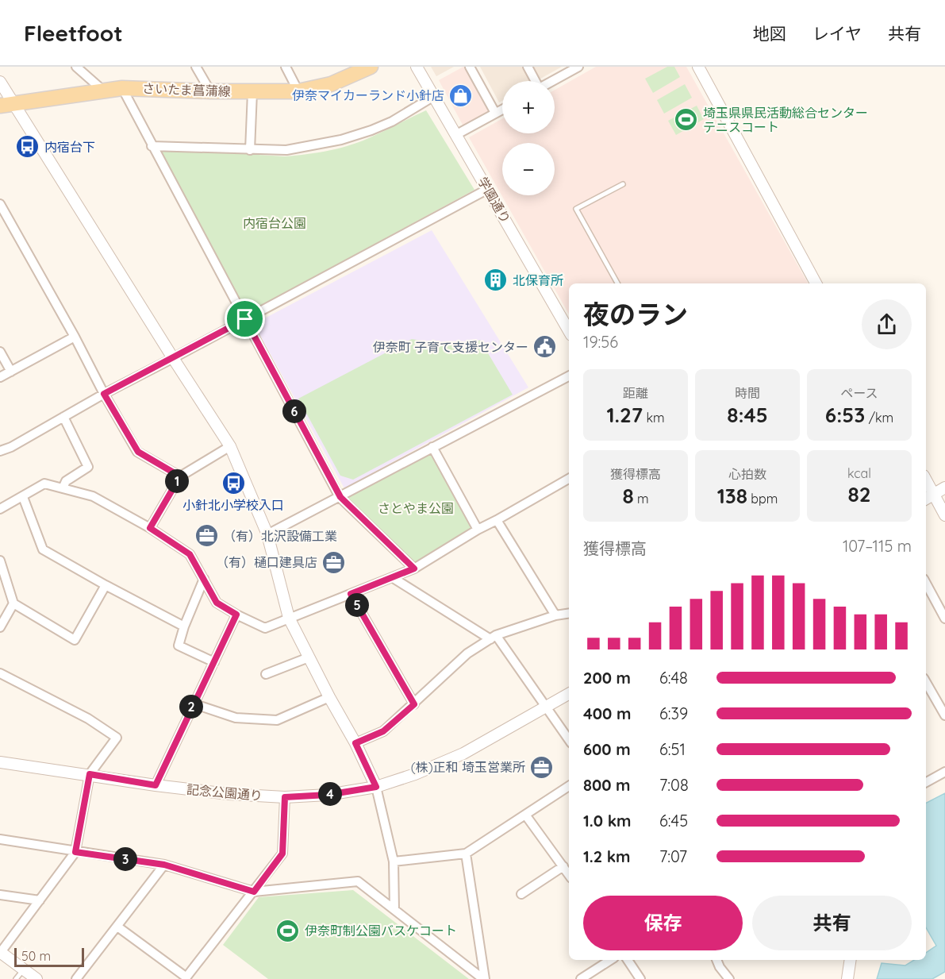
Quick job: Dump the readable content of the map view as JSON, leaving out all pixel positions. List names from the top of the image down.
{
  "streets": {
    "main road": ["さいたま菖蒲線"],
    "street": ["学園通り", "記念公園通り"]
  },
  "parks": ["内宿台公園", "さとやま公園"],
  "places": {
    "shop": ["伊奈マイカーランド小針店"],
    "sports": ["埼玉県県民活動総合センター テニスコート", "伊奈町制公園バスケコート"],
    "bus stop": ["内宿台下", "小針北小学校入口"],
    "building": ["北保育所"],
    "public building": ["伊奈町 子育て支援センター"],
    "office": ["（有）北沢設備工業", "（有）樋口建具店", "(株)正和 埼玉営業所"]
  },
  "scale_bar": "50 m",
  "page": {
    "header": "Fleetfoot",
    "nav": ["地図", "レイヤ", "共有"],
    "map_buttons": ["+", "−"],
    "heading": ["夜のラン", "19:56"],
    "stats": [
      ["距離", "1.27 km"],
      ["時間", "8:45"],
      ["ペース", "6:53 /km"],
      ["獲得標高", "8 m"],
      ["心拍数", "138 bpm"],
      ["kcal", "82"]
    ],
    "pins": [
      "6",
      "1",
      "5",
      "2",
      "4",
      "3"
    ],
    "chart": ["獲得標高", "107–115 m"],
    "list": [
      {
        "name": "200 m",
        "note": "6:48"
      },
      {
        "name": "400 m",
        "note": "6:39"
      },
      {
        "name": "600 m",
        "note": "6:51"
      },
      {
        "name": "800 m",
        "note": "7:08"
      },
      {
        "name": "1.0 km",
        "note": "6:45"
      },
      {
        "name": "1.2 km",
        "note": "7:07"
      }
    ],
    "buttons": ["保存", "共有"],
    "scale": "50 m"
  }
}
